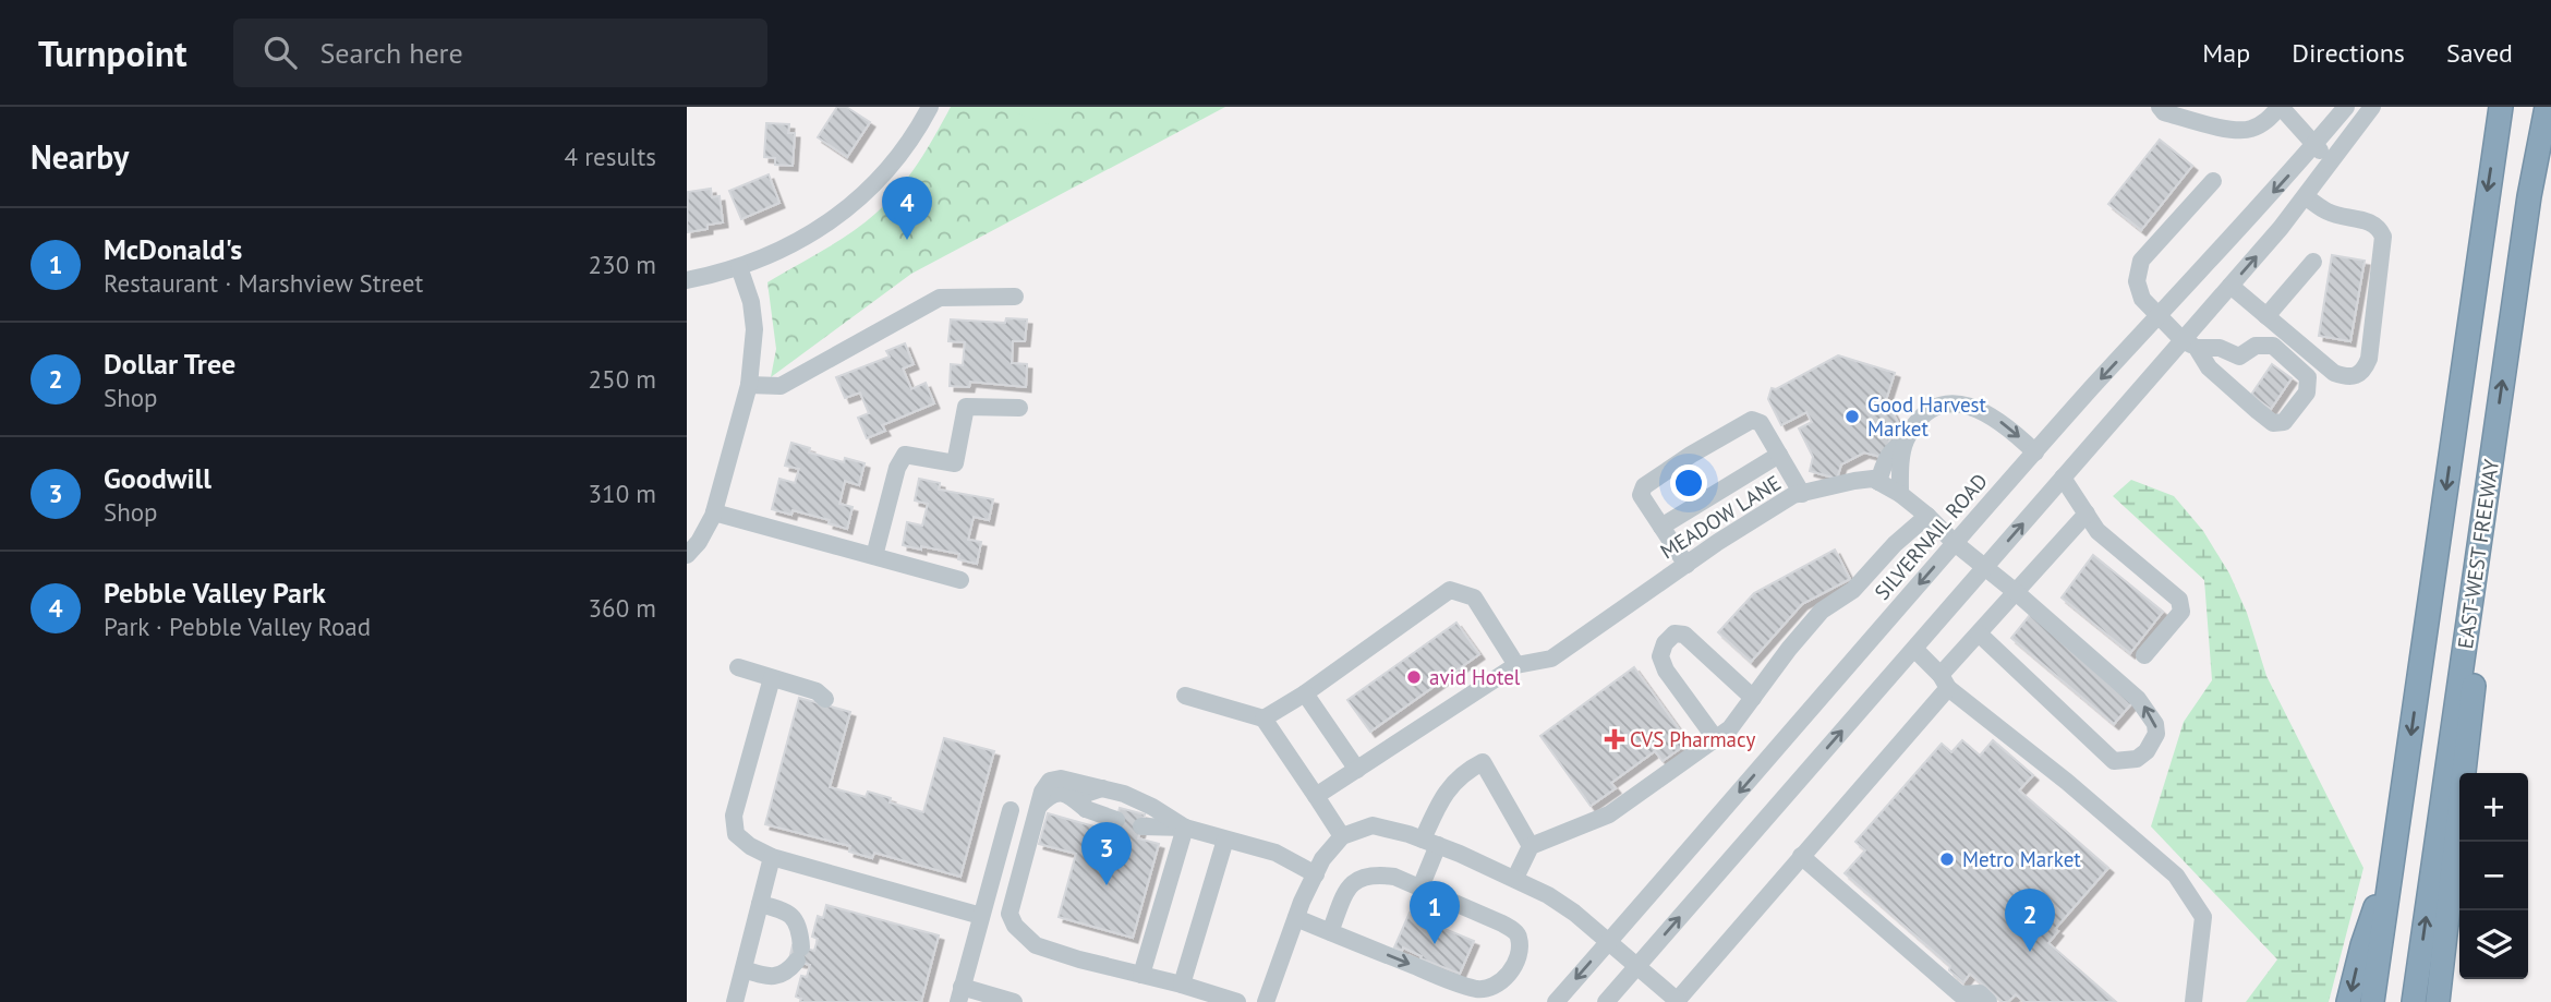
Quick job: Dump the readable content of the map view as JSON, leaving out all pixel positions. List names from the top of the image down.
{
  "streets": {
    "highway": ["EAST-WEST FREEWAY"],
    "street": ["MEADOW LANE", "SILVERNAIL ROAD"]
  },
  "places": {
    "other": ["Good Harvest Market", "avid Hotel", "Metro Market"],
    "health": ["CVS Pharmacy"]
  },
  "page": {
    "header": "Turnpoint",
    "search": "Search here",
    "nav": ["Map", "Directions", "Saved"],
    "heading": ["Nearby", "4 results"],
    "pins": [
      "4",
      "3",
      "1",
      "2"
    ],
    "list": [
      {
        "mark": "1",
        "name": "McDonald's",
        "note": "Restaurant · Marshview Street",
        "value": "230 m"
      },
      {
        "mark": "2",
        "name": "Dollar Tree",
        "note": "Shop",
        "value": "250 m"
      },
      {
        "mark": "3",
        "name": "Goodwill",
        "note": "Shop",
        "value": "310 m"
      },
      {
        "mark": "4",
        "name": "Pebble Valley Park",
        "note": "Park · Pebble Valley Road",
        "value": "360 m"
      }
    ],
    "map_buttons": ["+", "−"]
  }
}
